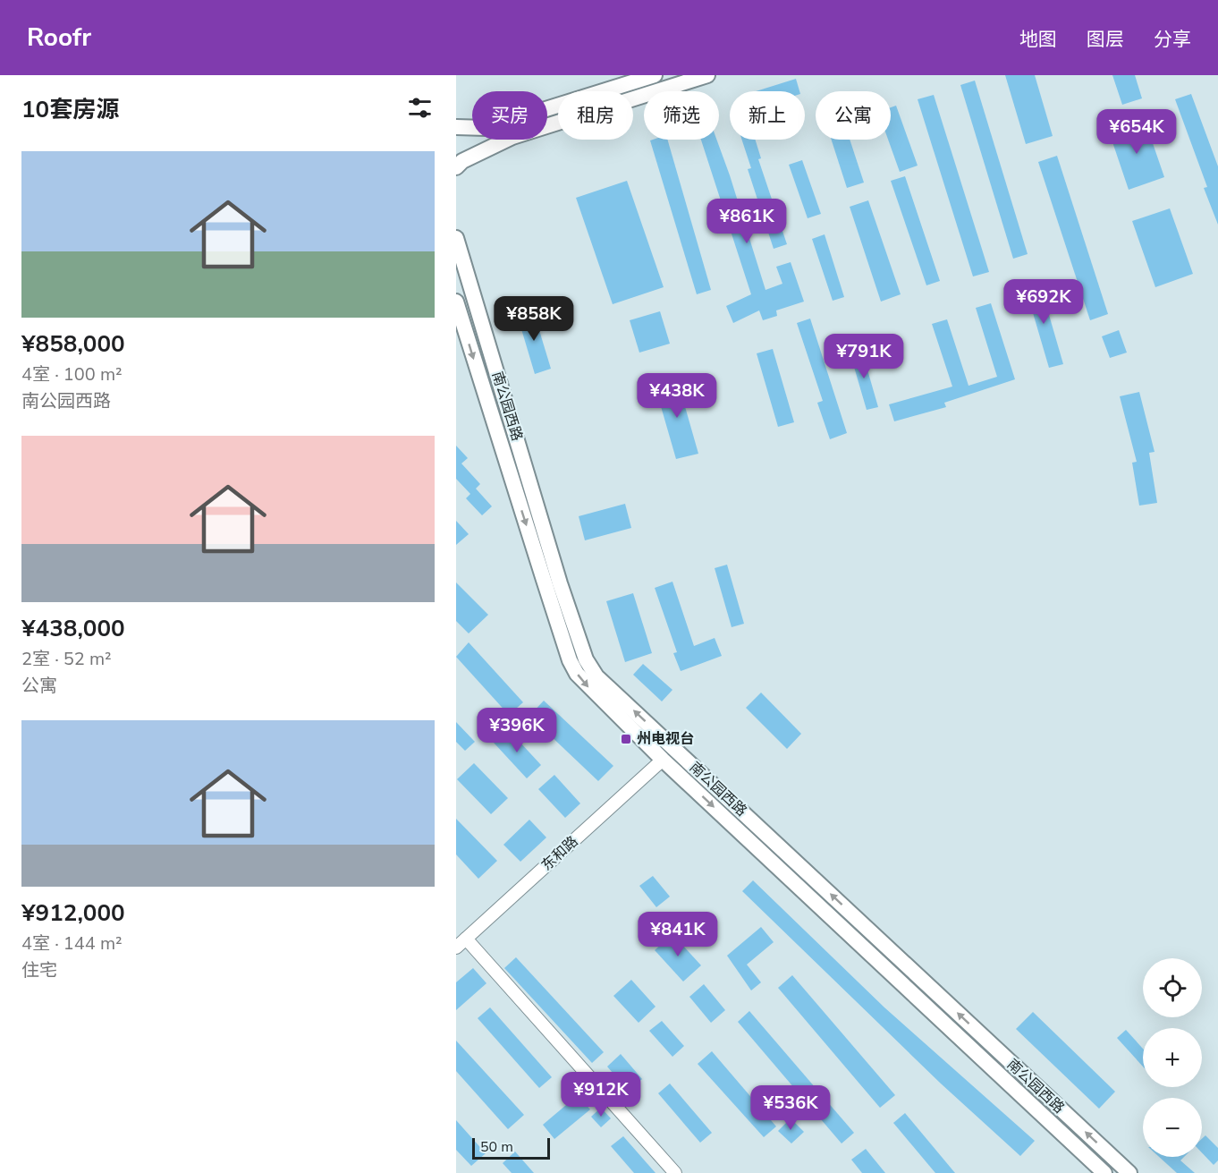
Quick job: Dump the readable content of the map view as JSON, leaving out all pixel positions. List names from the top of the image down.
{
  "streets": {
    "main road": ["南公园西路"],
    "street": ["东和路"]
  },
  "crossings": [
    ["南公园西路", "东和路"]
  ],
  "places": {
    "transit": ["州电视台"]
  },
  "scale_bar": "50 m",
  "page": {
    "header": "Roofr",
    "nav": ["地图", "图层", "分享"],
    "heading": "10套房源",
    "chip": [
      "买房",
      "租房",
      "筛选",
      "新上",
      "公寓"
    ],
    "price": [
      "¥654K",
      "¥861K",
      "¥692K",
      "¥858K",
      "¥791K",
      "¥438K",
      "¥396K",
      "¥841K",
      "¥912K",
      "¥536K"
    ],
    "list": [
      {
        "name": "¥858,000",
        "note": "4室 · 100 m² · 南公园西路"
      },
      {
        "name": "¥438,000",
        "note": "2室 · 52 m² · 公寓"
      },
      {
        "name": "¥912,000",
        "note": "4室 · 144 m² · 住宅"
      }
    ],
    "map_buttons": ["+", "−"],
    "scale": "50 m"
  }
}
